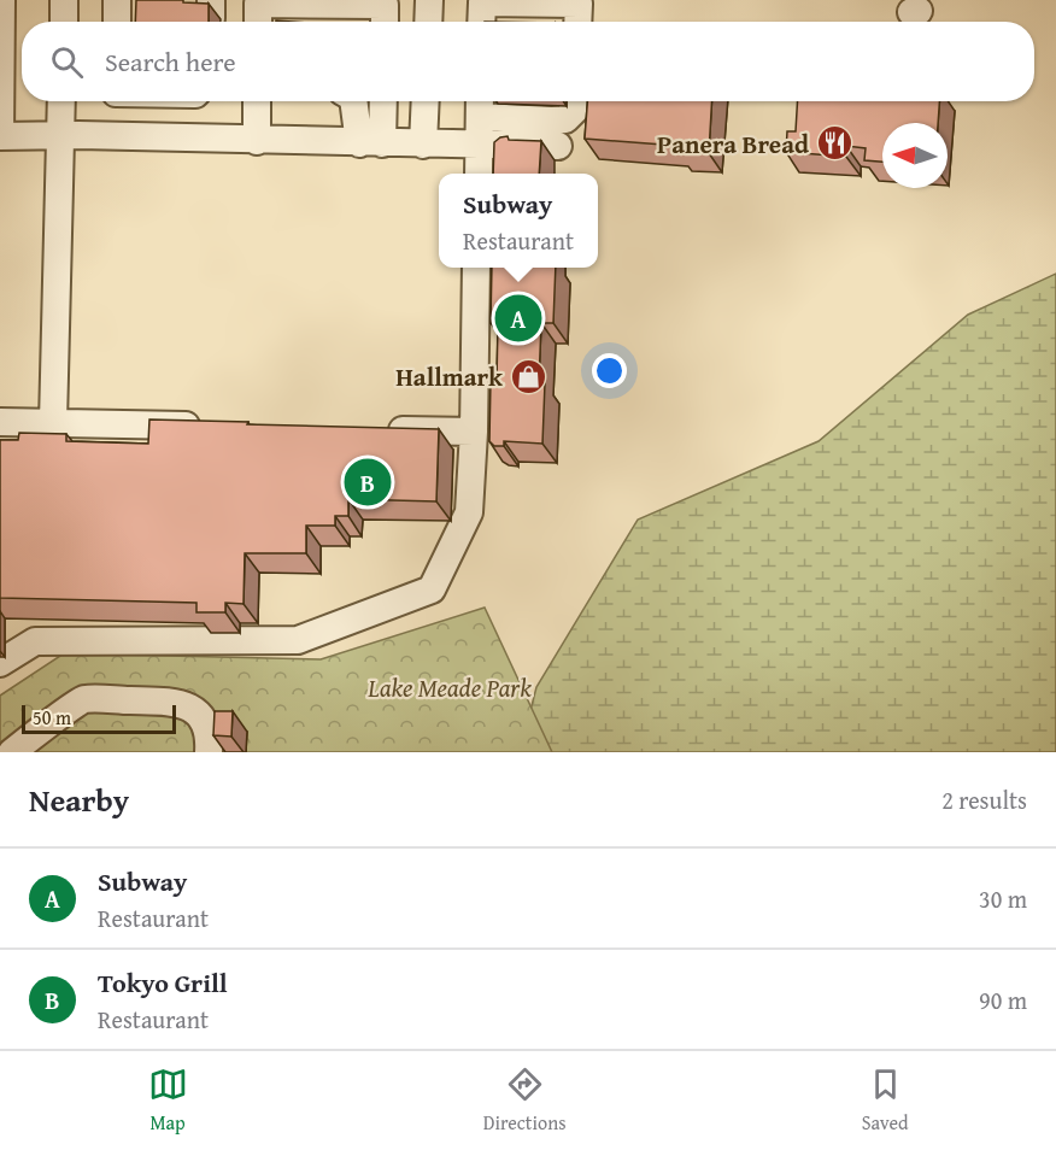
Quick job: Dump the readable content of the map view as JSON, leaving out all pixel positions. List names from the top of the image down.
{
  "parks": ["Lake Meade Park"],
  "places": {
    "restaurant": ["Panera Bread"],
    "shop": ["Hallmark"]
  },
  "scale_bar": "50 m",
  "north": "left",
  "page": {
    "search": "Search here",
    "popup": ["Subway", "Restaurant"],
    "pins": ["A", "B"],
    "scale": "50 m",
    "heading": ["Nearby", "2 results"],
    "list": [
      {
        "mark": "A",
        "name": "Subway",
        "note": "Restaurant",
        "value": "30 m"
      },
      {
        "mark": "B",
        "name": "Tokyo Grill",
        "note": "Restaurant",
        "value": "90 m"
      }
    ],
    "nav": ["Map", "Directions", "Saved"]
  }
}
